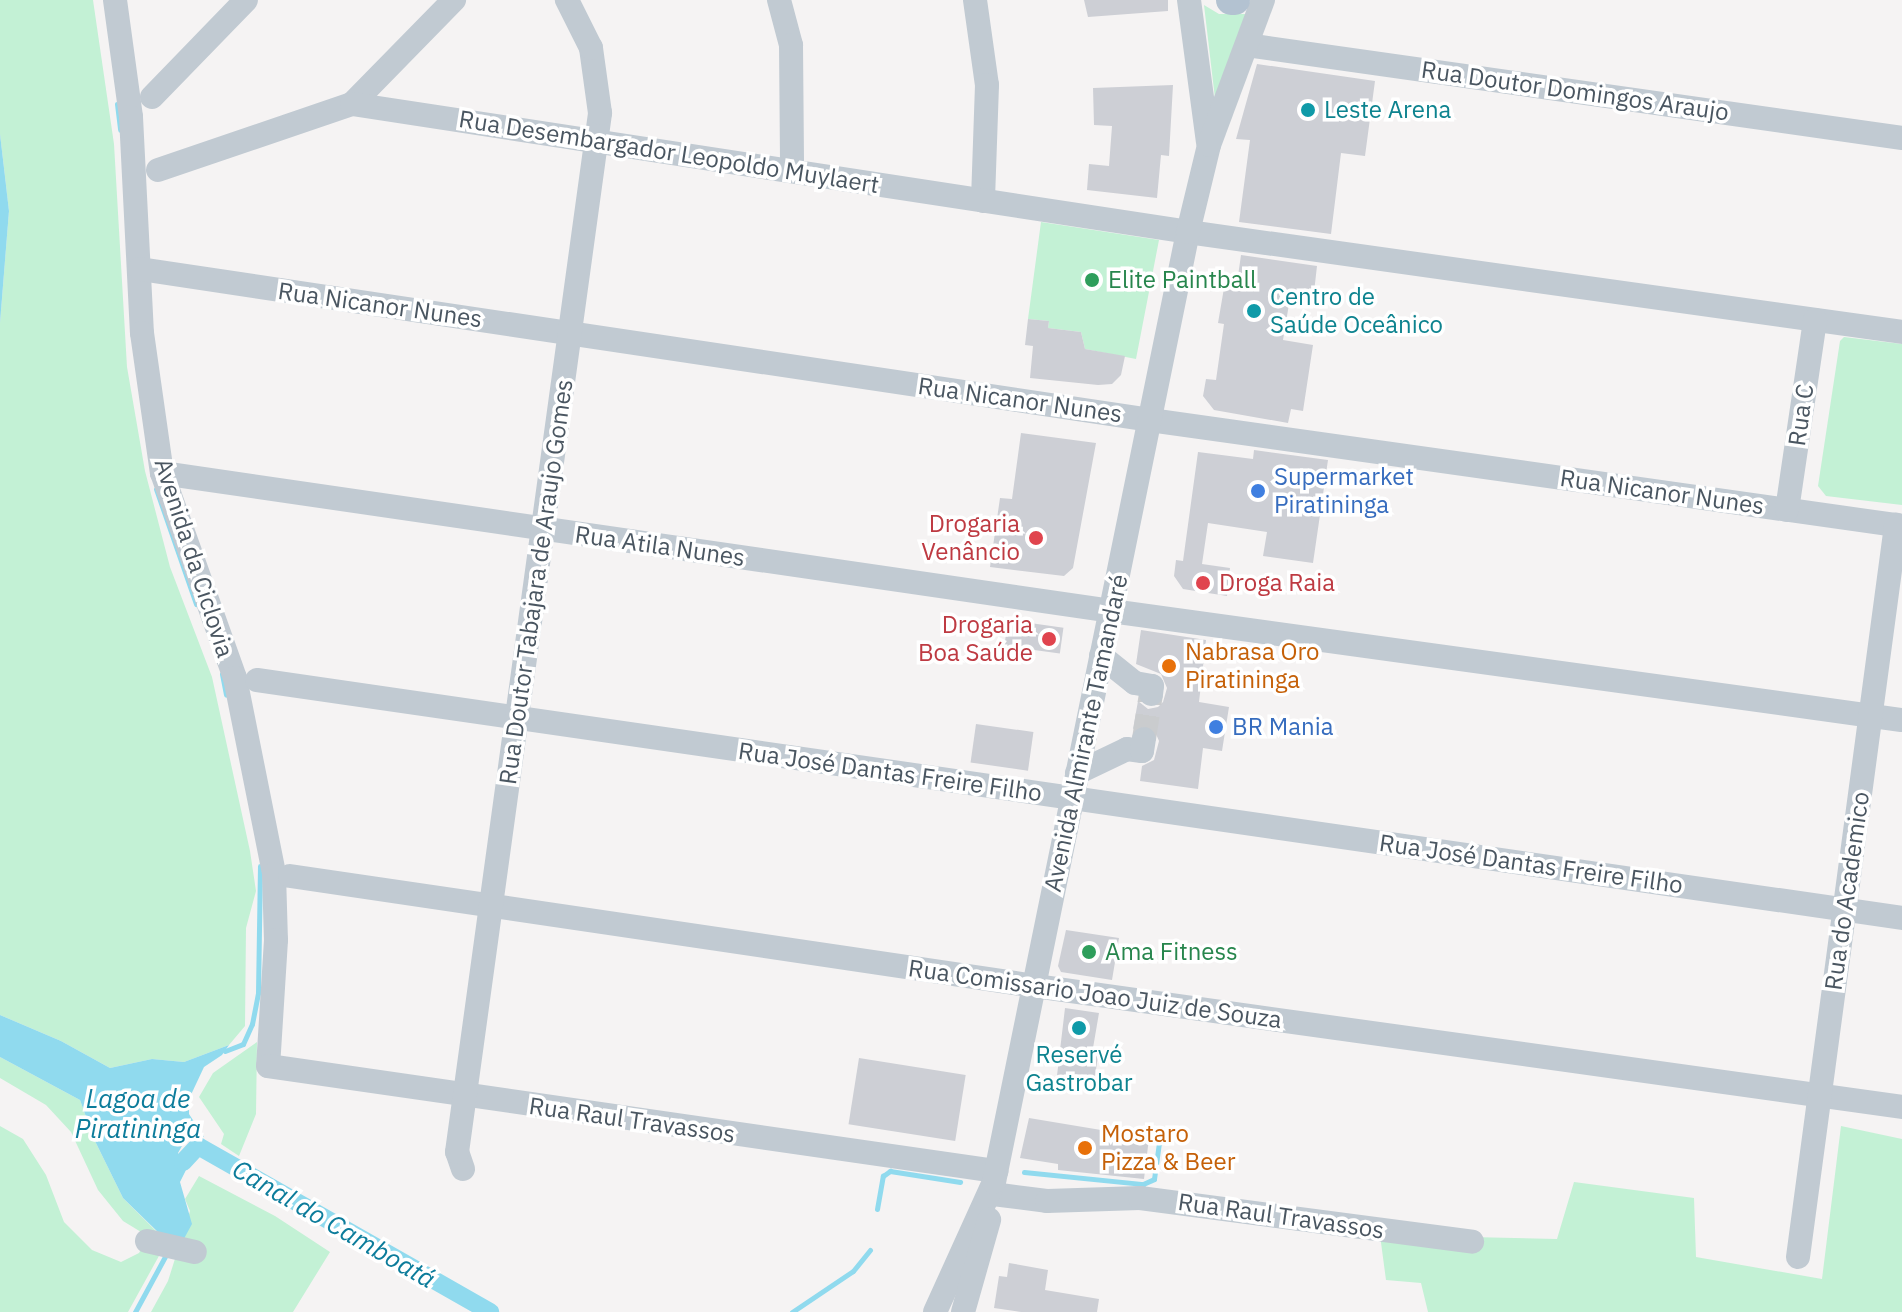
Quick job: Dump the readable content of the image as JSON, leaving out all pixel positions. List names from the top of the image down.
{
  "streets": {
    "street": [
      "Rua Doutor Domingos Araujo",
      "Rua Desembargador Leopoldo Muylaert",
      "Rua Nicanor Nunes",
      "Rua C",
      "Rua Atila Nunes",
      "Avenida da Ciclovia",
      "Rua Doutor Tabajara de Araujo Gomes",
      "Avenida Almirante Tamandaré",
      "Rua José Dantas Freire Filho",
      "Rua do Academico",
      "Rua Comissario Joao Juiz de Souza",
      "Rua Raul Travassos"
    ]
  },
  "crossings": [
    ["Rua Doutor Domingos Araujo", "Avenida Almirante Tamandaré"],
    ["Rua Desembargador Leopoldo Muylaert", "Rua C"],
    ["Rua Desembargador Leopoldo Muylaert", "Rua Doutor Tabajara de Araujo Gomes"],
    ["Rua Desembargador Leopoldo Muylaert", "Avenida Almirante Tamandaré"],
    ["Rua Nicanor Nunes", "Rua C"],
    ["Rua Nicanor Nunes", "Avenida da Ciclovia"],
    ["Rua Nicanor Nunes", "Rua Doutor Tabajara de Araujo Gomes"],
    ["Rua Nicanor Nunes", "Avenida Almirante Tamandaré"],
    ["Rua Nicanor Nunes", "Rua do Academico"],
    ["Rua Atila Nunes", "Avenida da Ciclovia"],
    ["Rua Atila Nunes", "Rua Doutor Tabajara de Araujo Gomes"],
    ["Rua Atila Nunes", "Avenida Almirante Tamandaré"],
    ["Avenida da Ciclovia", "Rua Raul Travassos"],
    ["Rua Doutor Tabajara de Araujo Gomes", "Rua José Dantas Freire Filho"],
    ["Rua Doutor Tabajara de Araujo Gomes", "Rua Comissario Joao Juiz de Souza"],
    ["Rua Doutor Tabajara de Araujo Gomes", "Rua Raul Travassos"],
    ["Avenida Almirante Tamandaré", "Rua José Dantas Freire Filho"],
    ["Avenida Almirante Tamandaré", "Rua Comissario Joao Juiz de Souza"],
    ["Avenida Almirante Tamandaré", "Rua Raul Travassos"],
    ["Rua José Dantas Freire Filho", "Rua do Academico"],
    ["Rua do Academico", "Rua Comissario Joao Juiz de Souza"]
  ],
  "water": ["Lagoa de Piratininga", "Canal do Camboatá"],
  "places": [
    "Leste Arena",
    "Elite Paintball",
    "Centro de Saúde Oceânico",
    "Supermarket Piratininga",
    "Drogaria Venâncio",
    "Droga Raia",
    "Drogaria Boa Saúde",
    "Nabrasa Oro Piratininga",
    "BR Mania",
    "Ama Fitness",
    "Reservé Gastrobar",
    "Mostaro Pizza & Beer"
  ]
}
